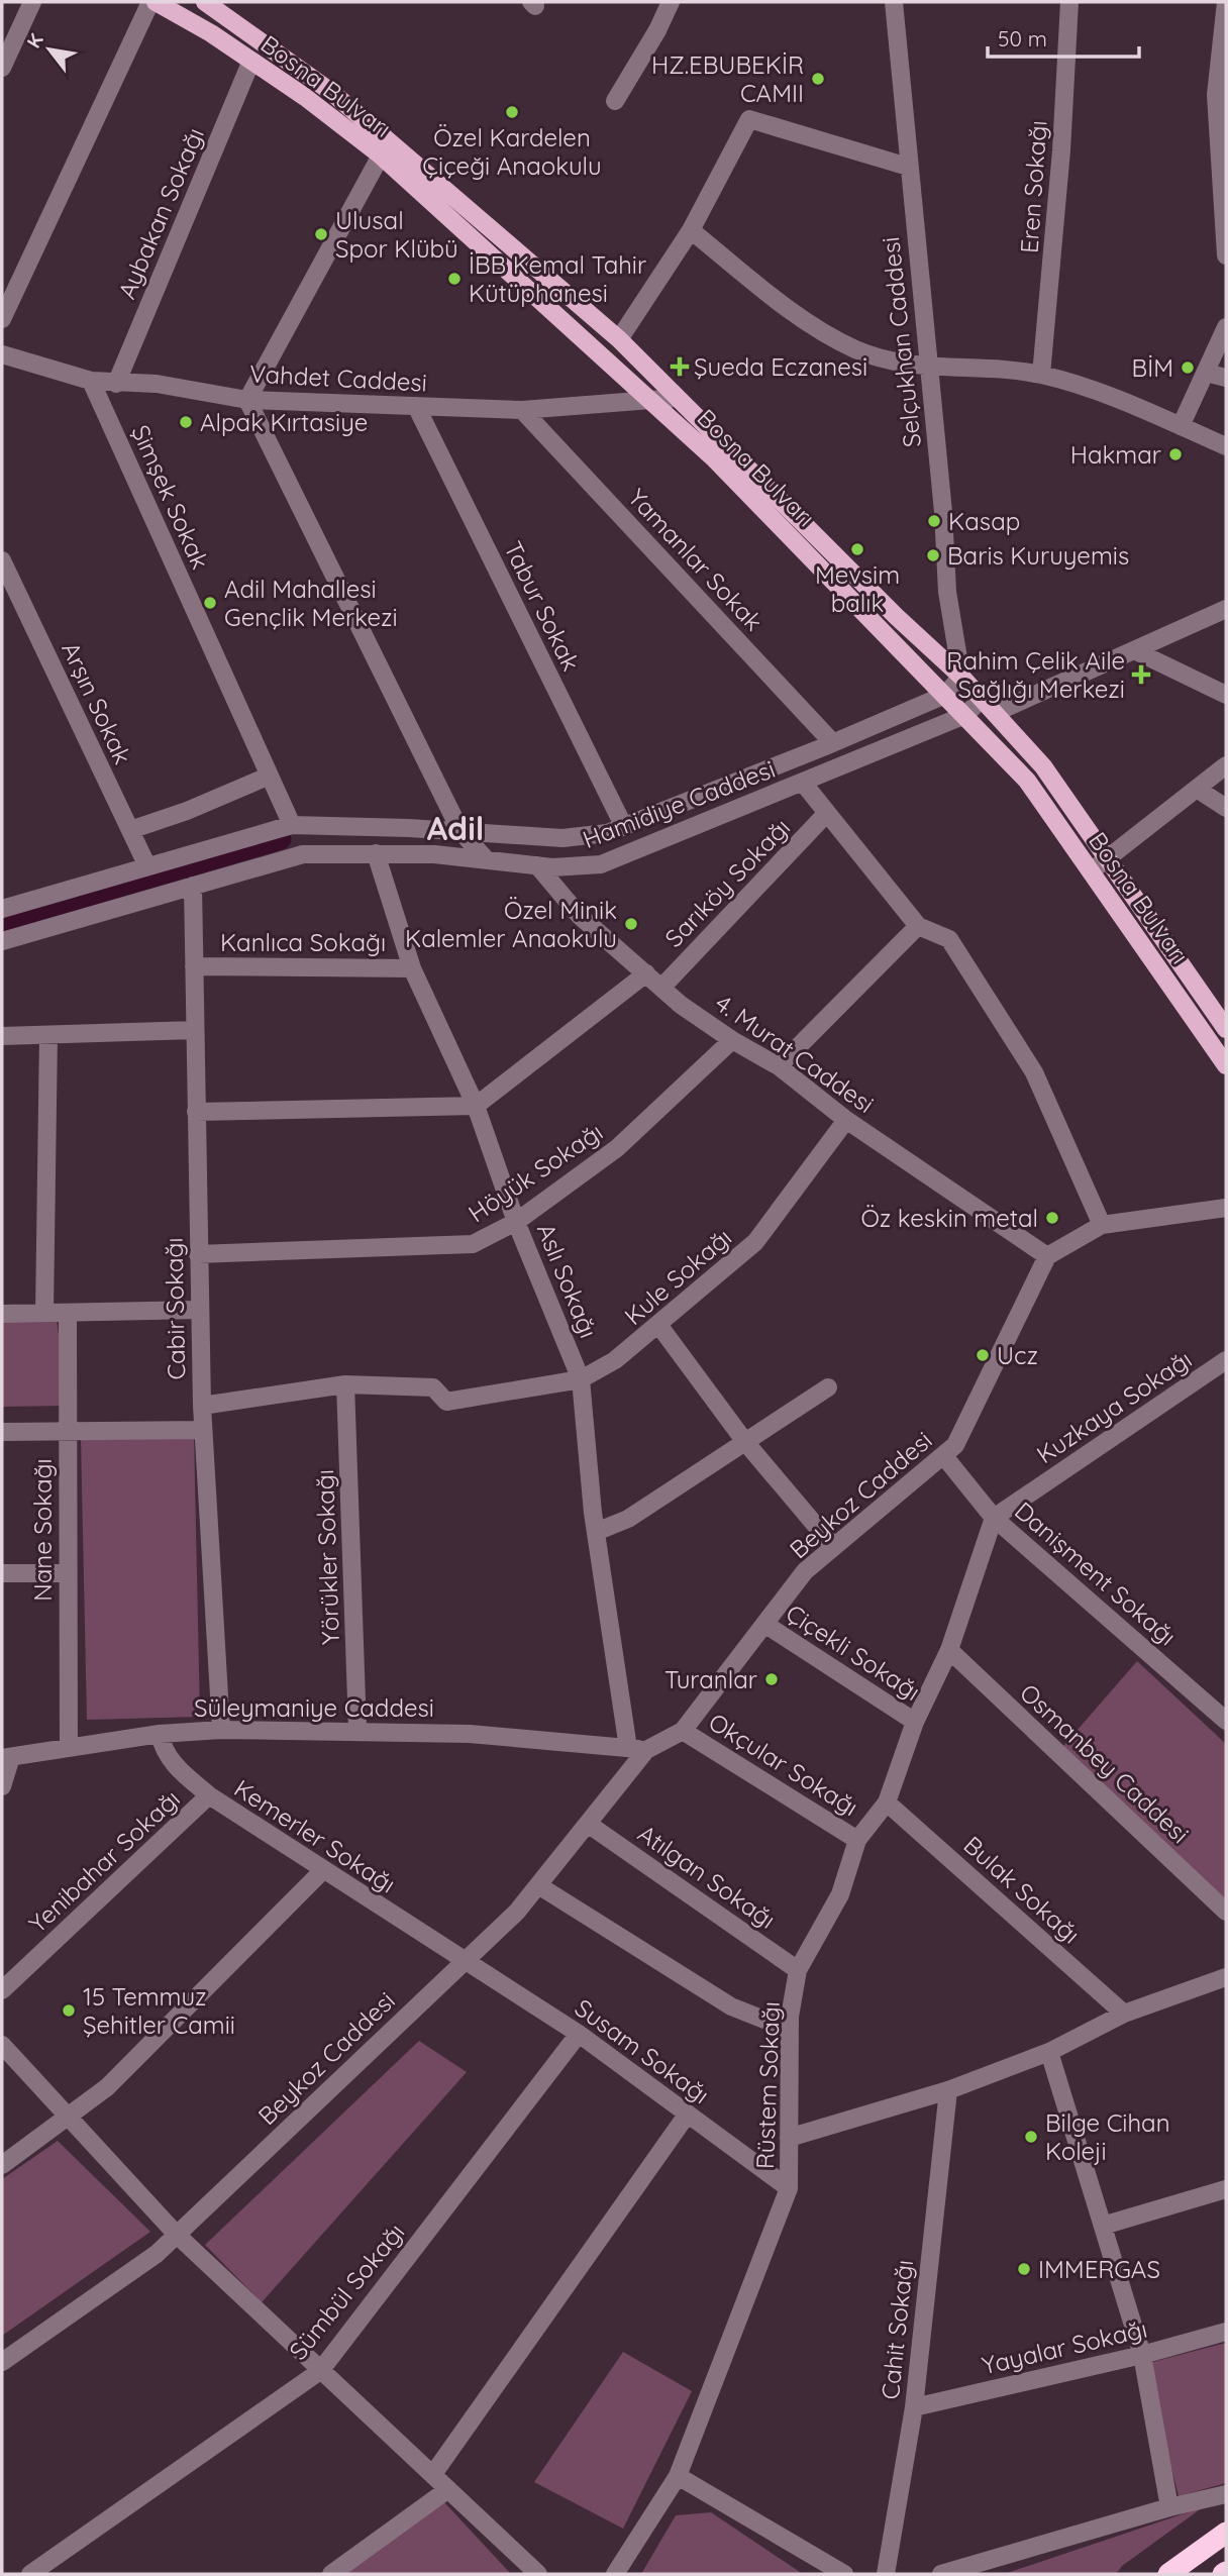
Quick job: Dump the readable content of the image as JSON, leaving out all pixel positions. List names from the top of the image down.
{
  "streets": {
    "main road": ["Bosna Bulvarı"],
    "street": [
      "Eren Sokağı",
      "Aybakan Sokağı",
      "Selçukhan Caddesi",
      "Vahdet Caddesi",
      "Şimşek Sokak",
      "Yamanlar Sokak",
      "Tabur Sokak",
      "Arşın Sokak",
      "Hamidiye Caddesi",
      "Sarıköy Sokağı",
      "Kanlıca Sokağı",
      "4. Murat Caddesi",
      "Höyük Sokağı",
      "Kule Sokağı",
      "Aslı Sokağı",
      "Cabir Sokağı",
      "Kuzkaya Sokağı",
      "Beykoz Caddesi",
      "Nane Sokağı",
      "Yörükler Sokağı",
      "Danişment Sokağı",
      "Çiçekli Sokağı",
      "Süleymaniye Caddesi",
      "Osmanbey Caddesi",
      "Okçular Sokağı",
      "Kemerler Sokağı",
      "Yenibahar Sokağı",
      "Atılgan Sokağı",
      "Bulak Sokağı",
      "Susam Sokağı",
      "Rüstem Sokağı",
      "Sümbül Sokağı",
      "Cahit Sokağı",
      "Yayalar Sokağı"
    ]
  },
  "crossings": [
    ["Bosna Bulvarı", "Aybakan Sokağı"],
    ["Bosna Bulvarı", "Selçukhan Caddesi"],
    ["Bosna Bulvarı", "Vahdet Caddesi"],
    ["Bosna Bulvarı", "Hamidiye Caddesi"],
    ["Aybakan Sokağı", "Vahdet Caddesi"],
    ["Vahdet Caddesi", "Şimşek Sokak"],
    ["Vahdet Caddesi", "Yamanlar Sokak"],
    ["Vahdet Caddesi", "Tabur Sokak"],
    ["Şimşek Sokak", "Hamidiye Caddesi"],
    ["Yamanlar Sokak", "Hamidiye Caddesi"],
    ["Tabur Sokak", "Hamidiye Caddesi"],
    ["Arşın Sokak", "Hamidiye Caddesi"],
    ["Hamidiye Caddesi", "4. Murat Caddesi"],
    ["Hamidiye Caddesi", "Aslı Sokağı"],
    ["Hamidiye Caddesi", "Cabir Sokağı"],
    ["Sarıköy Sokağı", "4. Murat Caddesi"],
    ["Kanlıca Sokağı", "Aslı Sokağı"],
    ["Kanlıca Sokağı", "Cabir Sokağı"],
    ["4. Murat Caddesi", "Höyük Sokağı"],
    ["4. Murat Caddesi", "Kule Sokağı"],
    ["4. Murat Caddesi", "Beykoz Caddesi"],
    ["Höyük Sokağı", "Aslı Sokağı"],
    ["Höyük Sokağı", "Cabir Sokağı"],
    ["Kule Sokağı", "Aslı Sokağı"],
    ["Kule Sokağı", "Cabir Sokağı"],
    ["Kule Sokağı", "Yörükler Sokağı"],
    ["Aslı Sokağı", "Süleymaniye Caddesi"],
    ["Cabir Sokağı", "Süleymaniye Caddesi"],
    ["Kuzkaya Sokağı", "Danişment Sokağı"],
    ["Kuzkaya Sokağı", "Rüstem Sokağı"],
    ["Beykoz Caddesi", "Danişment Sokağı"],
    ["Beykoz Caddesi", "Çiçekli Sokağı"],
    ["Beykoz Caddesi", "Okçular Sokağı"],
    ["Beykoz Caddesi", "Kemerler Sokağı"],
    ["Beykoz Caddesi", "Atılgan Sokağı"],
    ["Beykoz Caddesi", "Susam Sokağı"],
    ["Nane Sokağı", "Süleymaniye Caddesi"],
    ["Yörükler Sokağı", "Süleymaniye Caddesi"],
    ["Danişment Sokağı", "Rüstem Sokağı"],
    ["Çiçekli Sokağı", "Rüstem Sokağı"],
    ["Süleymaniye Caddesi", "Kemerler Sokağı"],
    ["Osmanbey Caddesi", "Rüstem Sokağı"],
    ["Okçular Sokağı", "Rüstem Sokağı"],
    ["Kemerler Sokağı", "Yenibahar Sokağı"],
    ["Kemerler Sokağı", "Susam Sokağı"],
    ["Atılgan Sokağı", "Rüstem Sokağı"],
    ["Bulak Sokağı", "Rüstem Sokağı"],
    ["Susam Sokağı", "Rüstem Sokağı"],
    ["Susam Sokağı", "Sümbül Sokağı"],
    ["Cahit Sokağı", "Yayalar Sokağı"]
  ],
  "districts": ["Adil"],
  "places": {
    "other": [
      "HZ.EBUBEKİR CAMII",
      "Özel Kardelen Çiçeği Anaokulu",
      "Ulusal Spor Klübü",
      "İBB Kemal Tahir Kütüphanesi",
      "BİM",
      "Alpak Kırtasiye",
      "Hakmar",
      "Kasap",
      "Mevsim balık",
      "Baris Kuruyemis",
      "Adil Mahallesi Gençlik Merkezi",
      "Özel Minik Kalemler Anaokulu",
      "Öz keskin metal",
      "Ucz",
      "Turanlar",
      "15 Temmuz Şehitler Camii",
      "Bilge Cihan Koleji",
      "IMMERGAS"
    ],
    "health": ["Şueda Eczanesi", "Rahim Çelik Aile Sağlığı Merkezi"]
  },
  "scale_bar": "50 m",
  "north": "top left"
}
